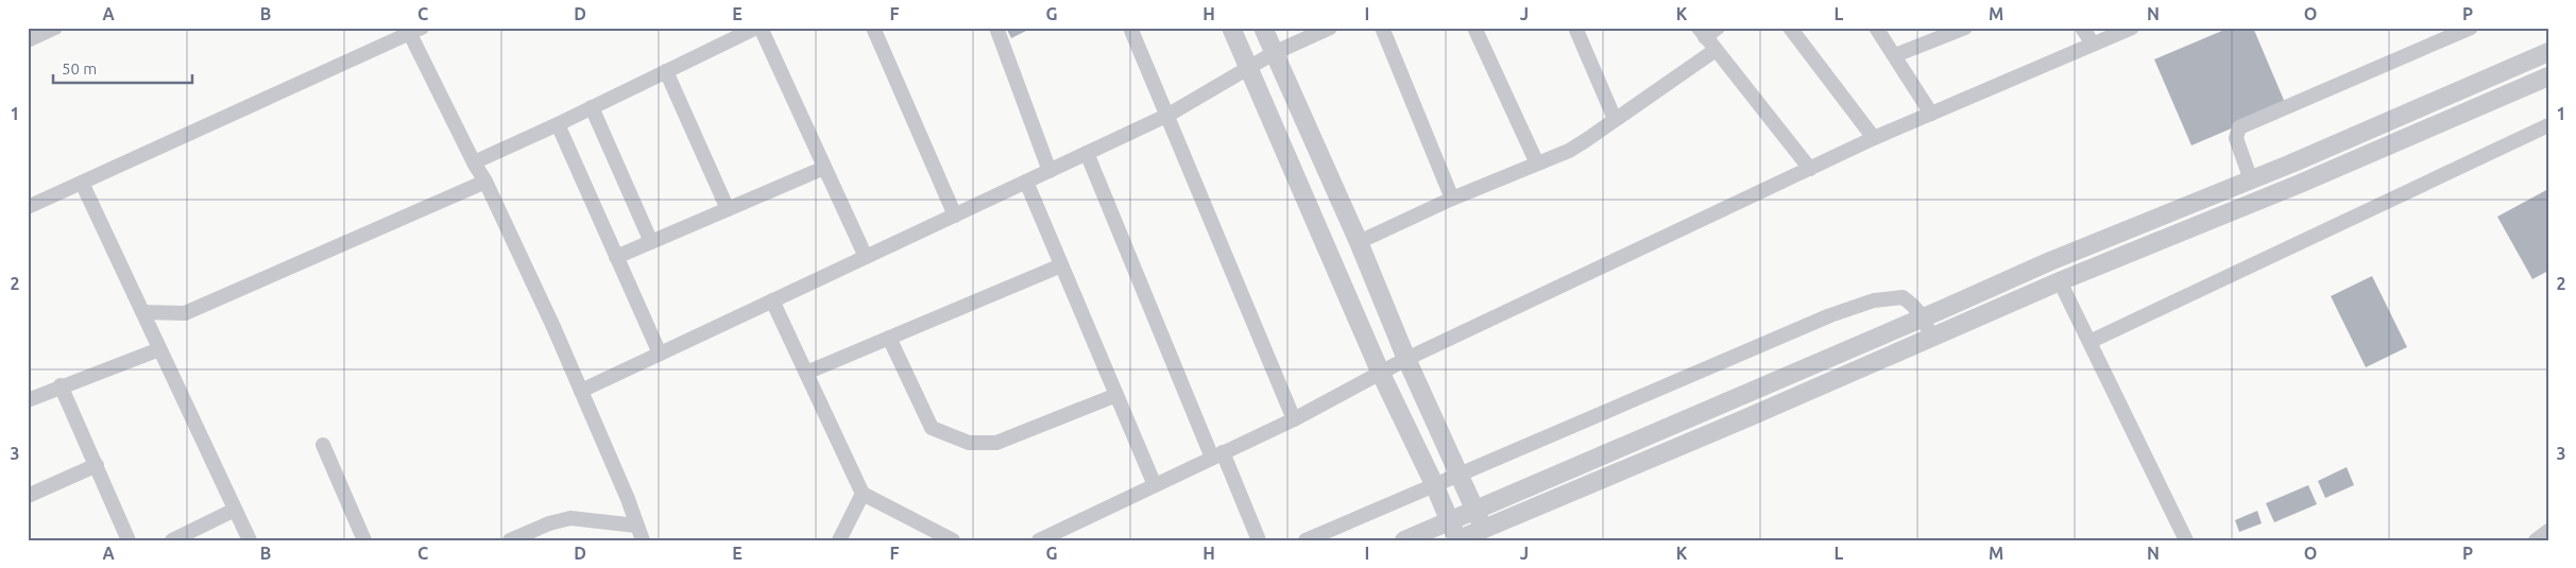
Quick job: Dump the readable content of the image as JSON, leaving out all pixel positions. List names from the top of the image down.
{
  "scale_bar": "50 m",
  "grid": {
    "columns": [
      "A",
      "B",
      "C",
      "D",
      "E",
      "F",
      "G",
      "H",
      "I",
      "J",
      "K",
      "L",
      "M",
      "N",
      "O",
      "P"
    ],
    "rows": ["1", "2", "3"]
  }
}
